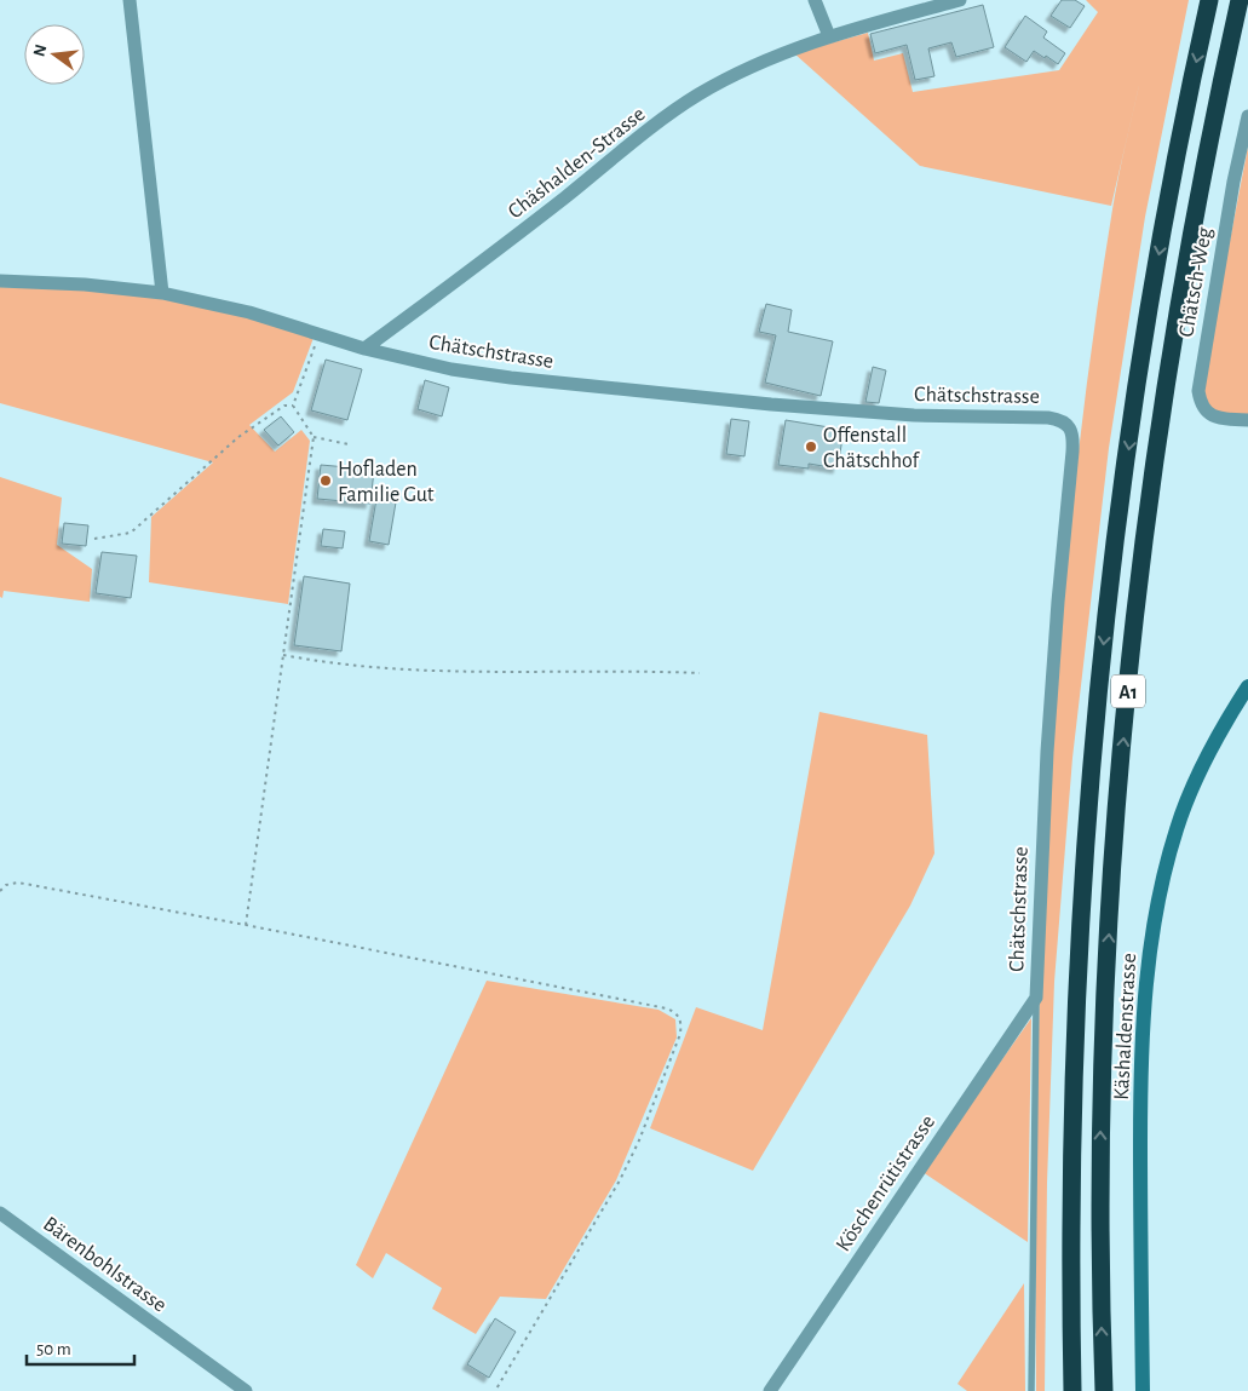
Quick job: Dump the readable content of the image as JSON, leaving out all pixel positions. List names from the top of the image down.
{
  "streets": {
    "highway": ["A1"],
    "street": [
      "Chäshalden-Strasse",
      "Chätsch-Weg",
      "Chätschstrasse",
      "Käshaldenstrasse",
      "Köschenrütistrasse",
      "Bärenbohlstrasse"
    ]
  },
  "crossings": [
    ["Chäshalden-Strasse", "Chätschstrasse"],
    ["Chätschstrasse", "Köschenrütistrasse"]
  ],
  "places": ["Offenstall Chätschhof", "Hofladen Familie Gut"],
  "scale_bar": "50 m",
  "north": "left"
}
